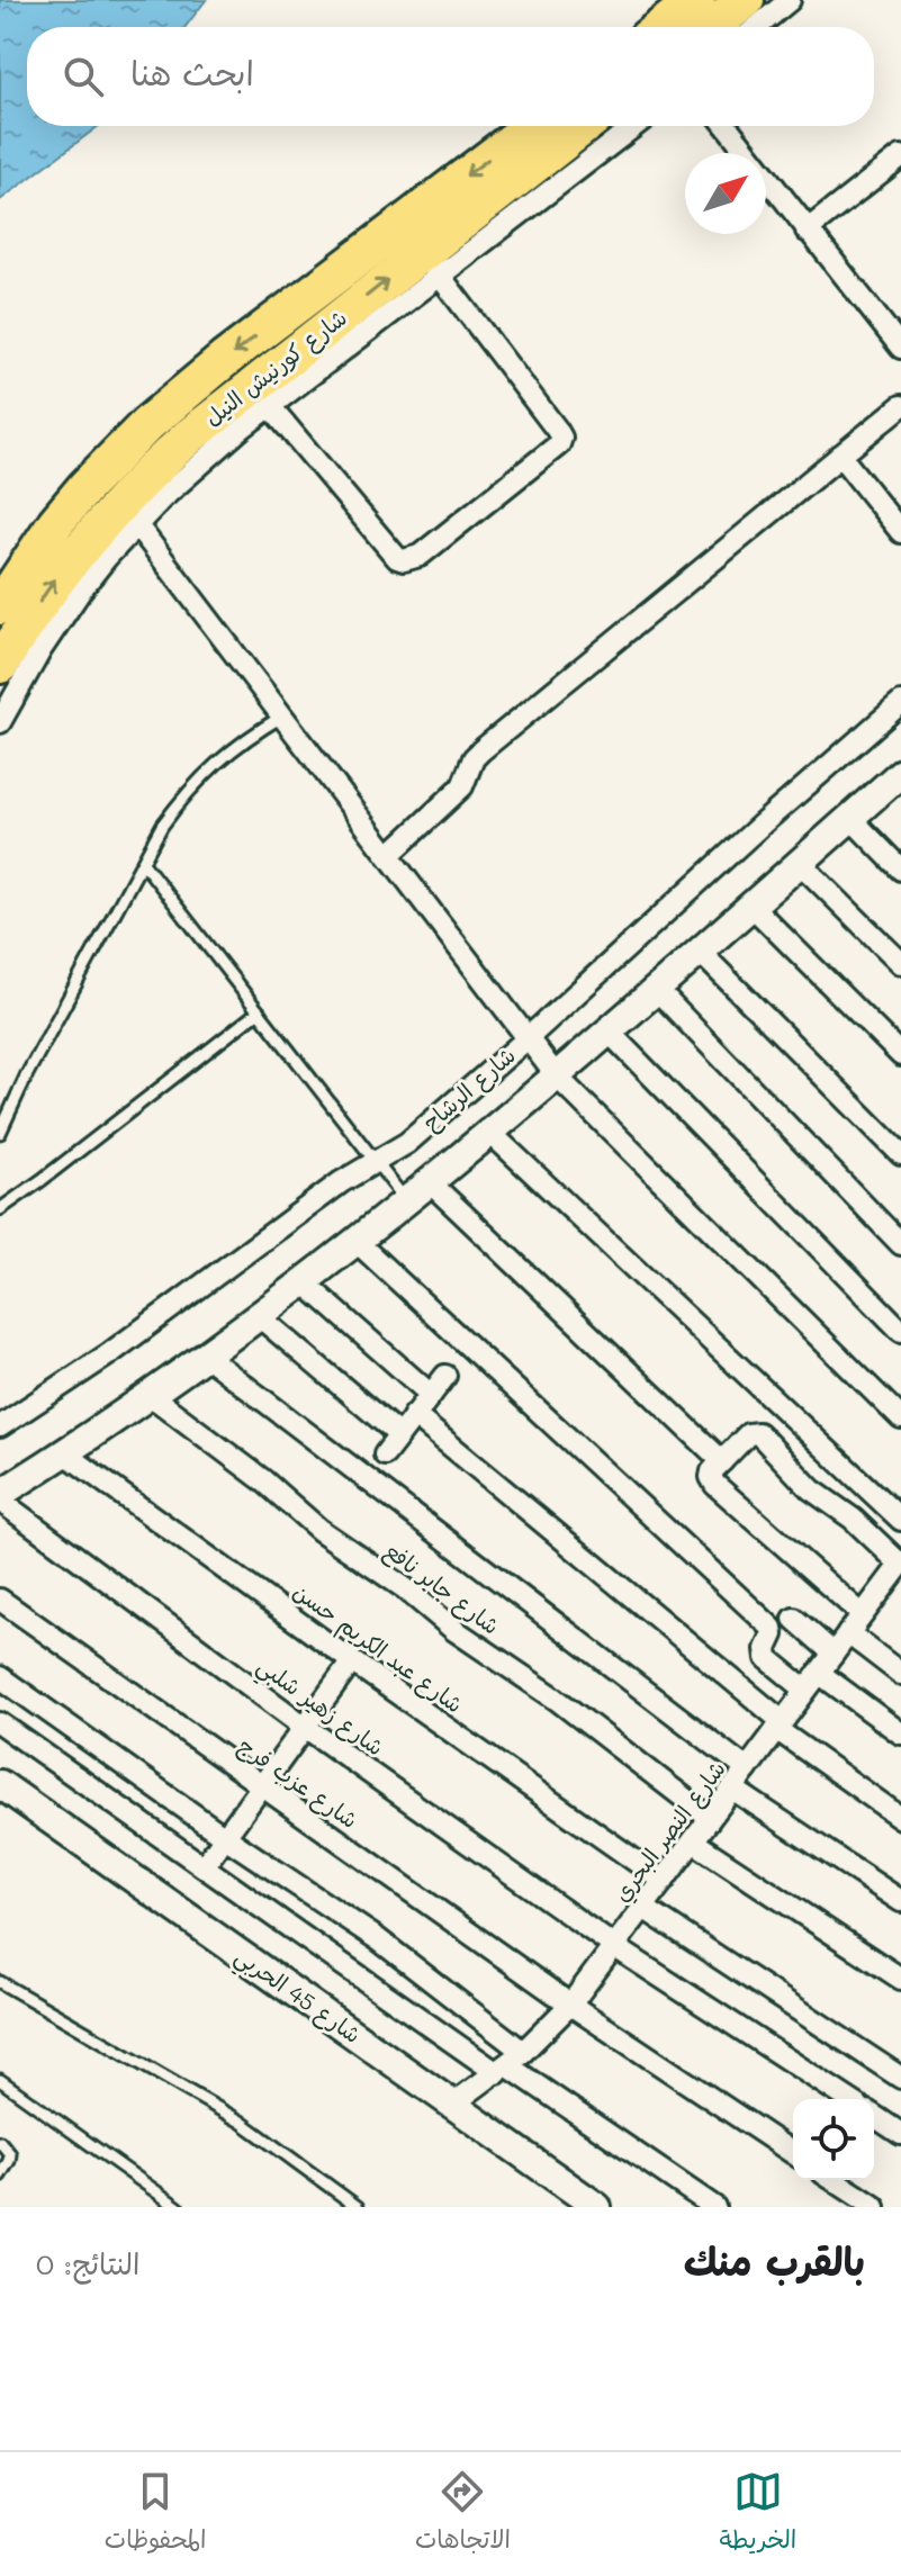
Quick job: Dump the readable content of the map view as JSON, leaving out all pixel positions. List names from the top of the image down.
{
  "streets": {
    "highway": ["شارع كورنيش النيل"],
    "street": [
      "شارع الرشاح",
      "شارع جابر نافع",
      "شارع عبد الكريم حسن",
      "شارع زهير شلبي",
      "شارع عزب فرج",
      "شارع النصر البحري",
      "شارع 45 الحربي"
    ]
  },
  "crossings": [
    ["شارع الرشاح", "شارع جابر نافع"],
    ["شارع الرشاح", "شارع عبد الكريم حسن"],
    ["شارع جابر نافع", "شارع النصر البحري"],
    ["شارع عبد الكريم حسن", "شارع النصر البحري"],
    ["شارع زهير شلبي", "شارع النصر البحري"],
    ["شارع عزب فرج", "شارع النصر البحري"],
    ["شارع النصر البحري", "شارع 45 الحربي"]
  ],
  "north": "top right",
  "page": {
    "search": "ابحث هنا",
    "heading": ["بالقرب منك", "النتائج: 0"],
    "nav": ["الخريطة", "الاتجاهات", "المحفوظات"]
  }
}
